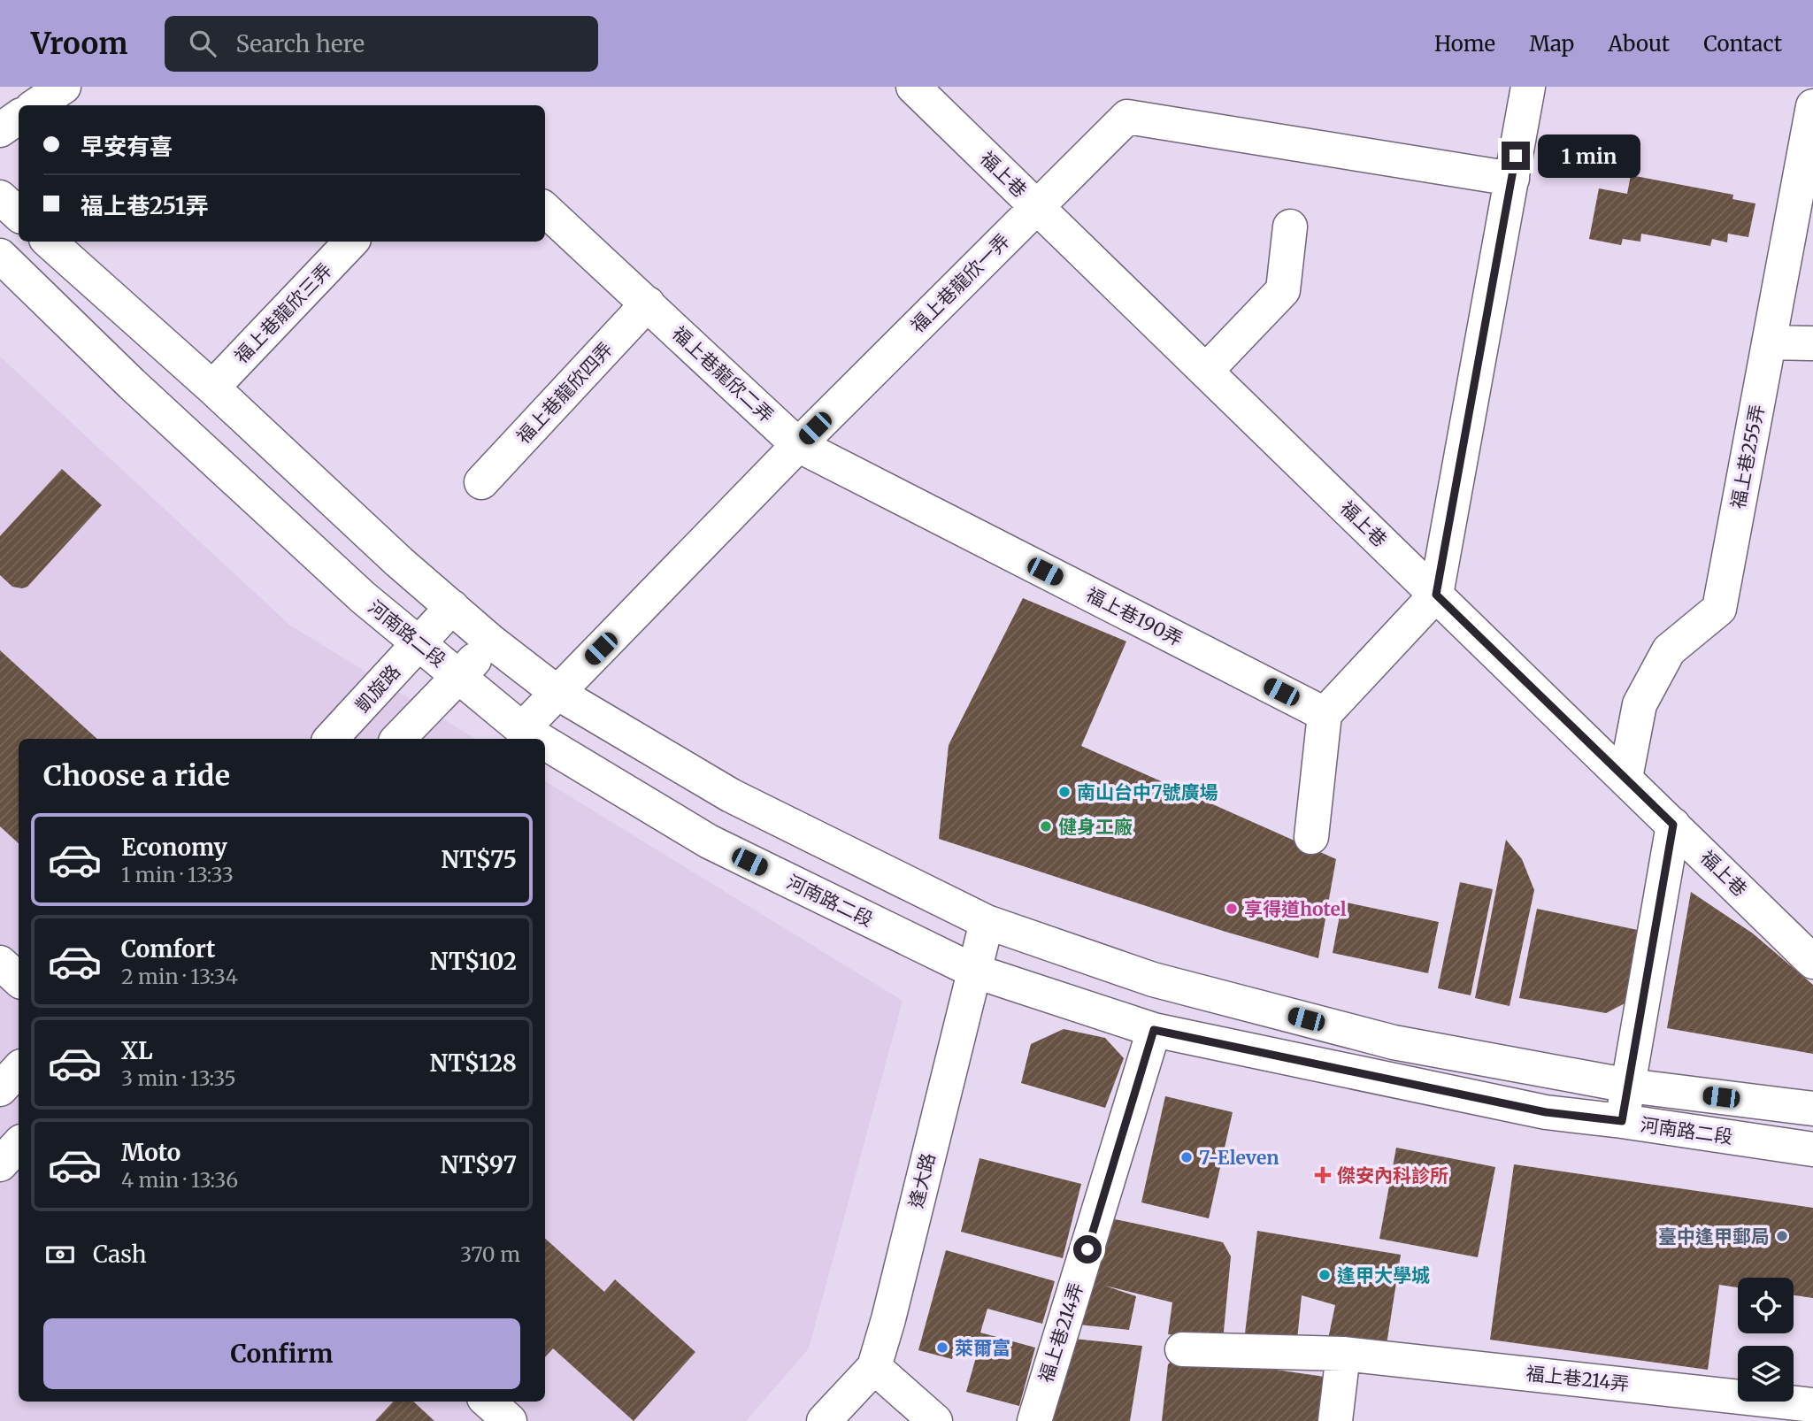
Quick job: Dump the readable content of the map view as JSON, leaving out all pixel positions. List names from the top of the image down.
{
  "streets": {
    "street": [
      "福上巷",
      "福上巷龍欣一弄",
      "福上巷龍欣三弄",
      "福上巷龍欣二弄",
      "福上巷龍欣四弄",
      "福上巷255弄",
      "福上巷190弄",
      "河南路二段",
      "凱旋路",
      "逢大路",
      "福上巷214弄"
    ]
  },
  "crossings": [
    ["福上巷", "福上巷龍欣一弄"],
    ["福上巷", "福上巷255弄"],
    ["福上巷龍欣一弄", "福上巷龍欣二弄"],
    ["福上巷龍欣一弄", "福上巷190弄"],
    ["福上巷龍欣一弄", "河南路二段"],
    ["福上巷龍欣三弄", "河南路二段"],
    ["福上巷龍欣二弄", "福上巷龍欣四弄"],
    ["福上巷龍欣二弄", "福上巷190弄"],
    ["河南路二段", "凱旋路"],
    ["河南路二段", "逢大路"],
    ["河南路二段", "福上巷214弄"]
  ],
  "places": {
    "other": [
      "南山台中7號廣場",
      "健身工廠",
      "享得道hotel",
      "7-Eleven",
      "臺中逢甲郵局",
      "逢甲大學城",
      "萊爾富"
    ],
    "health": ["傑安內科診所"]
  },
  "page": {
    "header": "Vroom",
    "search": "Search here",
    "nav": [
      "Home",
      "Map",
      "About",
      "Contact"
    ],
    "banner": ["早安有喜", "福上巷251弄"],
    "bubble": "1 min",
    "heading": "Choose a ride",
    "list": [
      {
        "name": "Economy",
        "note": "1 min · 13:33",
        "value": "NT$75"
      },
      {
        "name": "Comfort",
        "note": "2 min · 13:34",
        "value": "NT$102"
      },
      {
        "name": "XL",
        "note": "3 min · 13:35",
        "value": "NT$128"
      },
      {
        "name": "Moto",
        "note": "4 min · 13:36",
        "value": "NT$97"
      }
    ],
    "pay": ["Cash", "370 m"],
    "buttons": "Confirm"
  }
}
